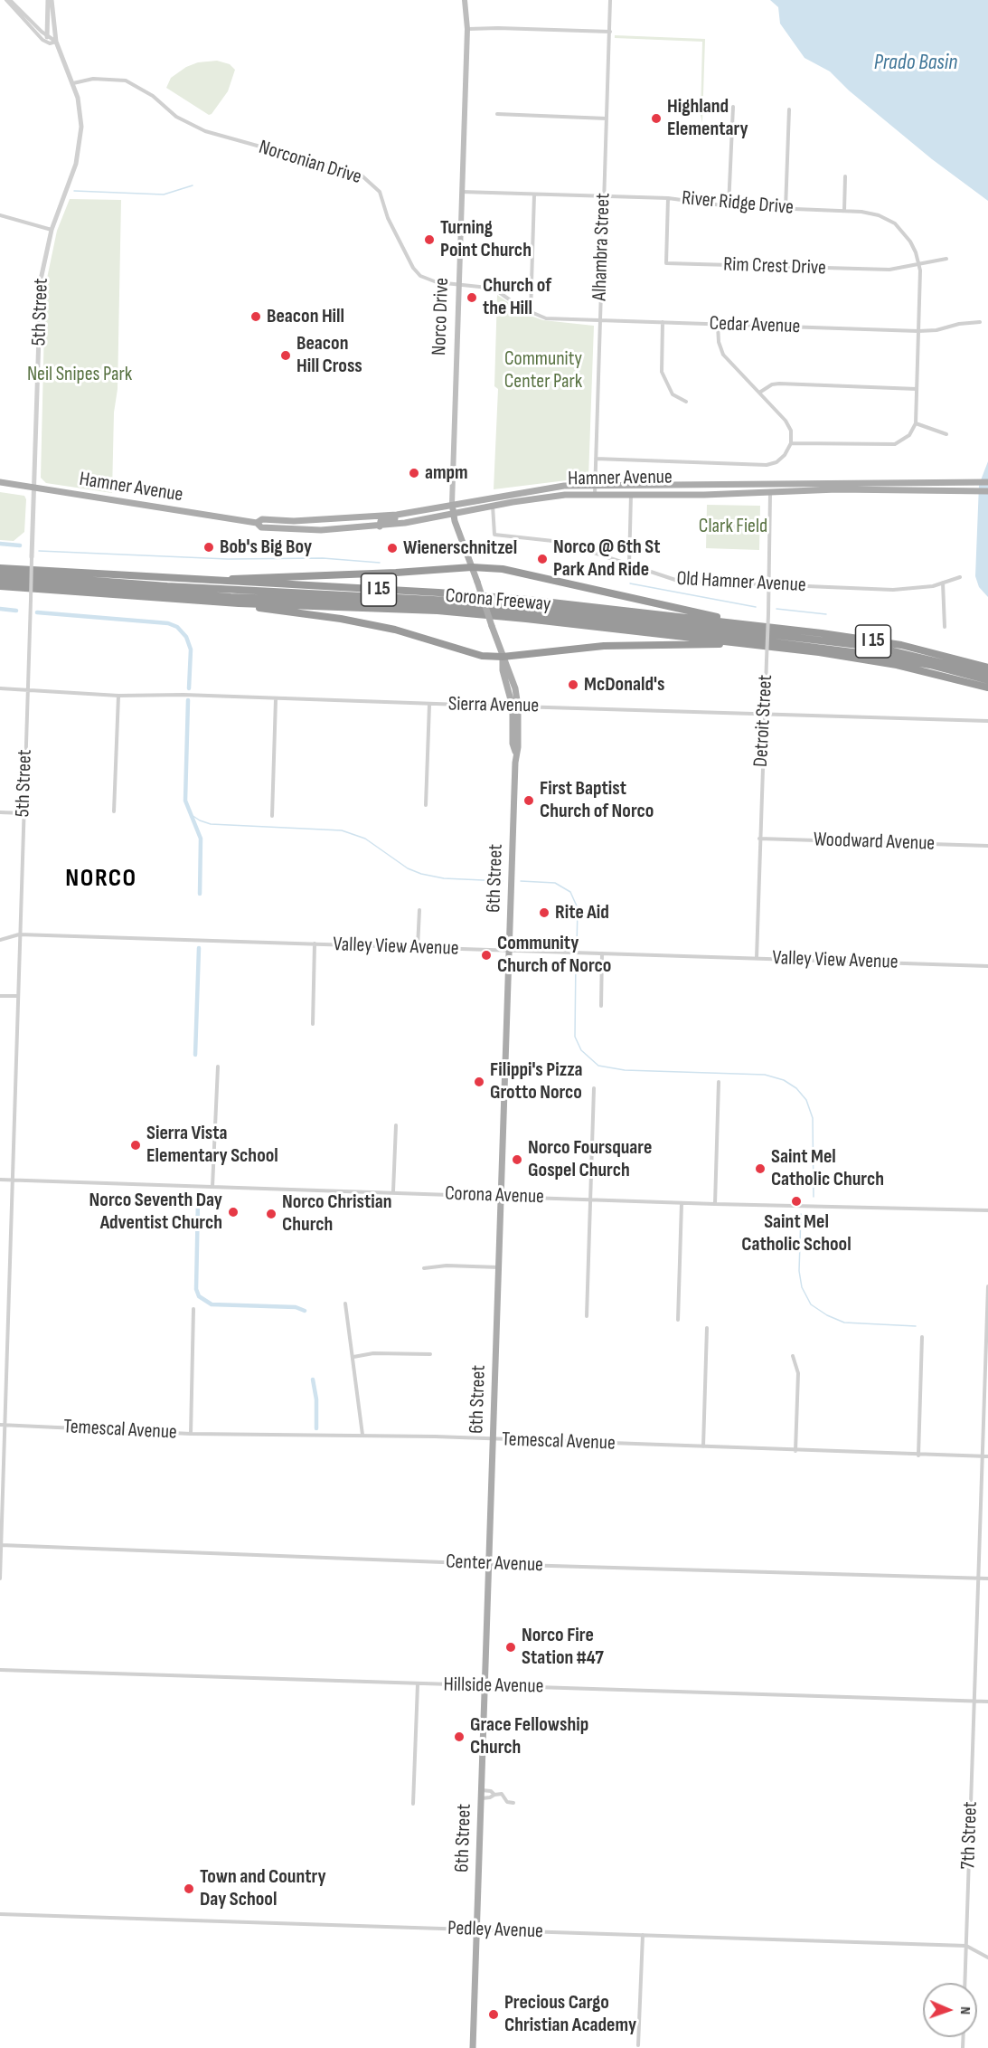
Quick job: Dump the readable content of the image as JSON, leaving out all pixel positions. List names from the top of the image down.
{
  "streets": {
    "highway": ["I 15", "Corona Freeway"],
    "main road": ["Norco Drive", "Hamner Avenue", "6th Street"],
    "street": [
      "Norconian Drive",
      "River Ridge Drive",
      "Alhambra Street",
      "Rim Crest Drive",
      "5th Street",
      "Cedar Avenue",
      "Old Hamner Avenue",
      "Sierra Avenue",
      "Detroit Street",
      "Woodward Avenue",
      "Valley View Avenue",
      "Corona Avenue",
      "Temescal Avenue",
      "Center Avenue",
      "Hillside Avenue",
      "7th Street",
      "Pedley Avenue"
    ]
  },
  "crossings": [
    ["Norconian Drive", "5th Street"],
    ["Norconian Drive", "Norco Drive"],
    ["Norconian Drive", "Cedar Avenue"],
    ["River Ridge Drive", "Alhambra Street"],
    ["River Ridge Drive", "Rim Crest Drive"],
    ["River Ridge Drive", "Norco Drive"],
    ["River Ridge Drive", "Cedar Avenue"],
    ["Alhambra Street", "Cedar Avenue"],
    ["Alhambra Street", "Hamner Avenue"],
    ["5th Street", "Hamner Avenue"],
    ["5th Street", "Sierra Avenue"],
    ["5th Street", "Valley View Avenue"],
    ["5th Street", "Corona Avenue"],
    ["5th Street", "Temescal Avenue"],
    ["5th Street", "Center Avenue"],
    ["Norco Drive", "Hamner Avenue"],
    ["Norco Drive", "6th Street"],
    ["Hamner Avenue", "Old Hamner Avenue"],
    ["Hamner Avenue", "Detroit Street"],
    ["Hamner Avenue", "6th Street"],
    ["Old Hamner Avenue", "Detroit Street"],
    ["Sierra Avenue", "Detroit Street"],
    ["Sierra Avenue", "6th Street"],
    ["Detroit Street", "Woodward Avenue"],
    ["Detroit Street", "Valley View Avenue"],
    ["6th Street", "Valley View Avenue"],
    ["6th Street", "Corona Avenue"],
    ["6th Street", "Temescal Avenue"],
    ["6th Street", "Center Avenue"],
    ["6th Street", "Hillside Avenue"],
    ["6th Street", "Pedley Avenue"],
    ["Temescal Avenue", "7th Street"],
    ["Center Avenue", "7th Street"],
    ["Hillside Avenue", "7th Street"],
    ["7th Street", "Pedley Avenue"]
  ],
  "districts": ["NORCO"],
  "water": ["Prado Basin"],
  "parks": ["Community Center Park", "Neil Snipes Park", "Clark Field"],
  "places": [
    "Highland Elementary",
    "Turning Point Church",
    "Church of the Hill",
    "Beacon Hill",
    "Beacon Hill Cross",
    "ampm",
    "Bob's Big Boy",
    "Wienerschnitzel",
    "Norco @ 6th St Park And Ride",
    "McDonald's",
    "First Baptist Church of Norco",
    "Rite Aid",
    "Community Church of Norco",
    "Filippi's Pizza Grotto Norco",
    "Sierra Vista Elementary School",
    "Norco Foursquare Gospel Church",
    "Saint Mel Catholic Church",
    "Saint Mel Catholic School",
    "Norco Seventh Day Adventist Church",
    "Norco Christian Church",
    "Norco Fire Station #47",
    "Grace Fellowship Church",
    "Town and Country Day School",
    "Precious Cargo Christian Academy"
  ],
  "north": "right"
}
